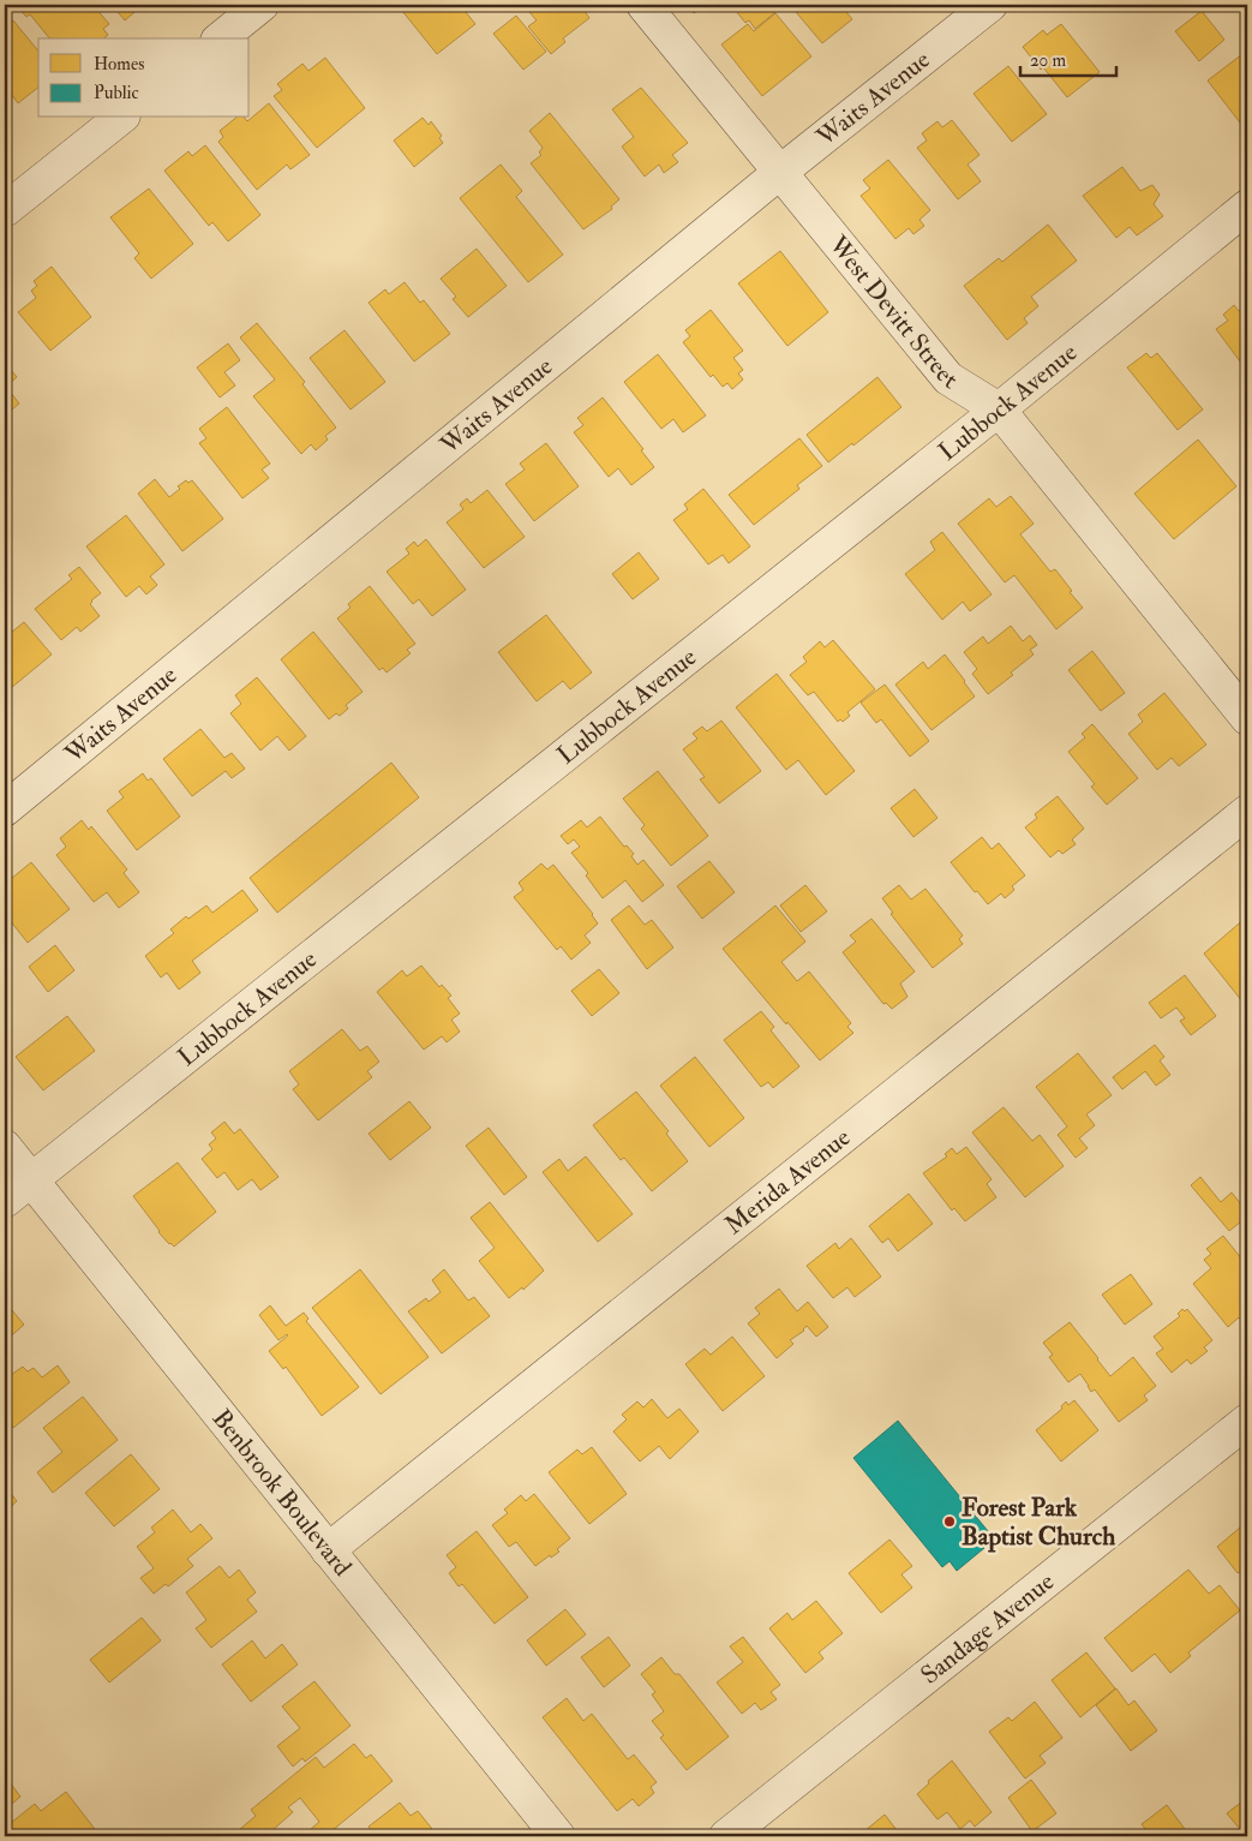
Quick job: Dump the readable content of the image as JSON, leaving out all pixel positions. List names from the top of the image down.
{
  "streets": {
    "street": [
      "Waits Avenue",
      "West Devitt Street",
      "Lubbock Avenue",
      "Merida Avenue",
      "Benbrook Boulevard",
      "Sandage Avenue"
    ]
  },
  "crossings": [
    ["Waits Avenue", "West Devitt Street"],
    ["West Devitt Street", "Lubbock Avenue"],
    ["Lubbock Avenue", "Benbrook Boulevard"],
    ["Merida Avenue", "Benbrook Boulevard"]
  ],
  "places": ["Forest Park Baptist Church"],
  "legend": ["Homes", "Public"],
  "scale_bar": "20 m"
}
